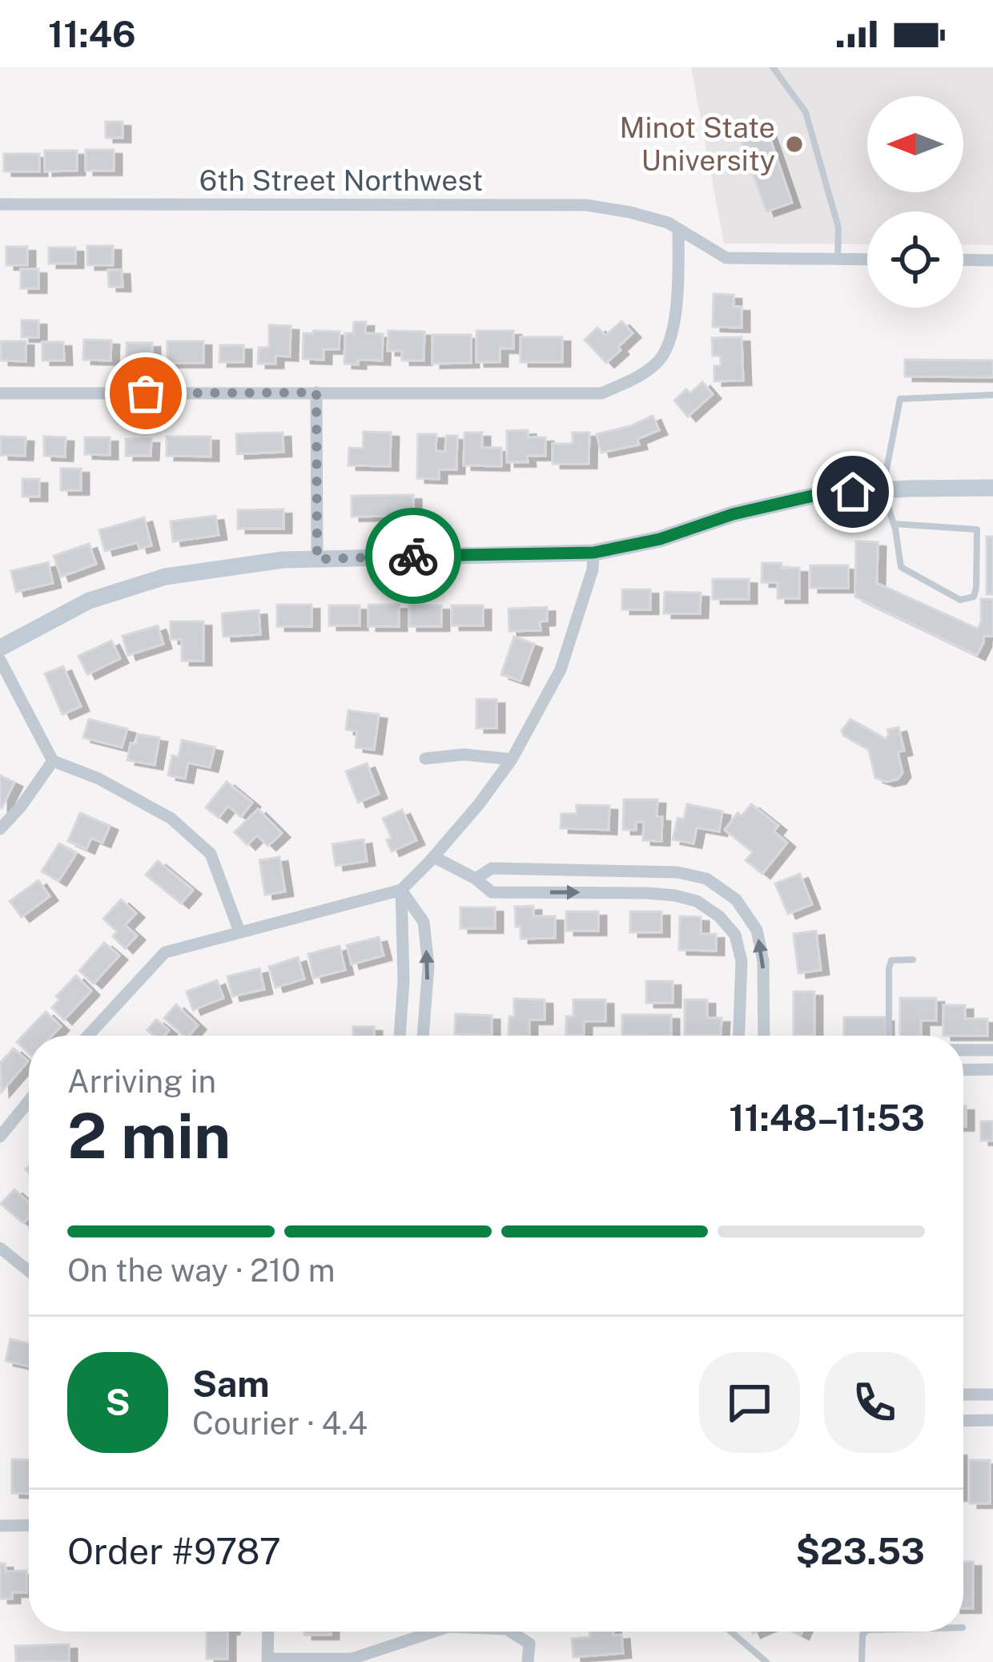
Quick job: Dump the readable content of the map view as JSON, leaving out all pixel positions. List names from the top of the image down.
{
  "streets": {
    "street": ["6th Street Northwest"]
  },
  "places": ["Minot State University"],
  "north": "left",
  "page": {
    "status": "11:46",
    "heading": ["2 min", "Arriving in", "11:48–11:53"],
    "panel": [
      "Sam",
      "Courier · 4.4",
      "Order #9787",
      "$23.53"
    ],
    "bar": "On the way · 210 m",
    "round": "S"
  }
}
